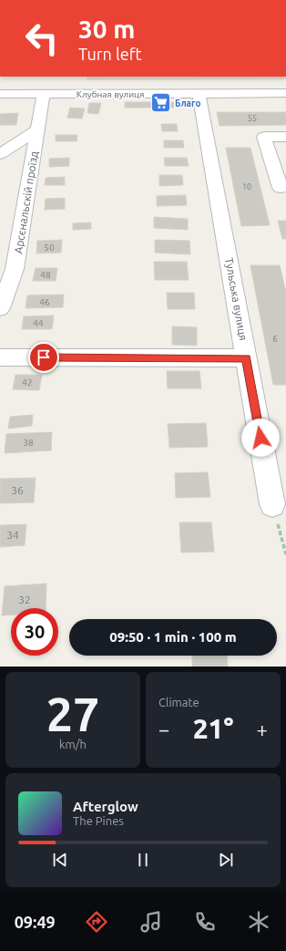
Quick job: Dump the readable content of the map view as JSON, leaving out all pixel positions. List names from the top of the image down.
{
  "streets": {
    "street": ["Клубная вулиця", "Арсєнальскій проїзд", "Тульська вулиця"]
  },
  "crossings": [
    ["Клубная вулиця", "Арсєнальскій проїзд"],
    ["Клубная вулиця", "Тульська вулиця"]
  ],
  "places": {
    "supermarket": ["Благо"]
  },
  "house_numbers": [
    "55",
    "10",
    "50",
    "48",
    "46",
    "44",
    "6",
    "42",
    "38",
    "36",
    "34",
    "32"
  ],
  "page": {
    "turn": ["30 m", "Turn left"],
    "limit": "30",
    "trip": "09:50 · 1 min · 100 m",
    "tile": [
      ["27", "km/h"],
      "Climate"
    ],
    "heat": ["−", "21°", "+"],
    "song": ["Afterglow", "The Pines"],
    "tabs": "09:49"
  }
}
